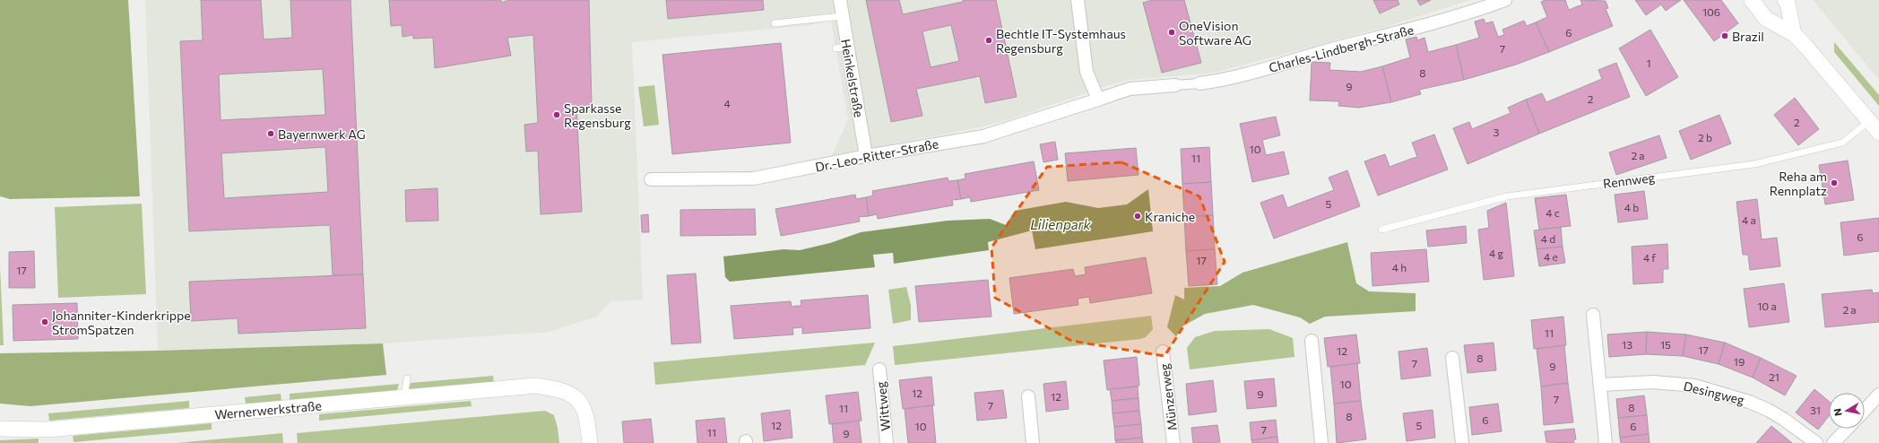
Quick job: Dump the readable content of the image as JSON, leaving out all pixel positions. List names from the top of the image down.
{
  "streets": {
    "street": [
      "Charles-Lindbergh-Straße",
      "Heinkelstraße",
      "Dr.-Leo-Ritter-Straße",
      "Desingweg",
      "Münzerweg",
      "Wittweg",
      "Wernerwerkstraße"
    ],
    "lane": ["Rennweg"]
  },
  "crossings": [
    ["Charles-Lindbergh-Straße", "Dr.-Leo-Ritter-Straße"],
    ["Heinkelstraße", "Dr.-Leo-Ritter-Straße"]
  ],
  "water": ["Lilienpark"],
  "places": [
    "OneVision Software AG",
    "Brazil",
    "Bechtle IT-Systemhaus Regensburg",
    "Sparkasse Regensburg",
    "Bayernwerk AG",
    "Reha am Rennplatz",
    "Kraniche",
    "Johanniter-Kinderkrippe StromSpatzen"
  ],
  "house_numbers": [
    "106",
    "6",
    "7",
    "1",
    "8",
    "9",
    "2",
    "4",
    "2",
    "3",
    "2 b",
    "10",
    "2 a",
    "11",
    "5",
    "4 b",
    "4 c",
    "4 a",
    "6",
    "4 d",
    "4 g",
    "4 e",
    "4 f",
    "17",
    "4 h",
    "17",
    "10 a",
    "2 a",
    "11",
    "13",
    "15",
    "17",
    "12",
    "8",
    "19",
    "7",
    "9",
    "21",
    "10",
    "12",
    "9",
    "12",
    "7",
    "7",
    "8",
    "11",
    "31",
    "8",
    "6",
    "12",
    "5",
    "10",
    "6",
    "7",
    "11",
    "9"
  ],
  "north": "left"
}
